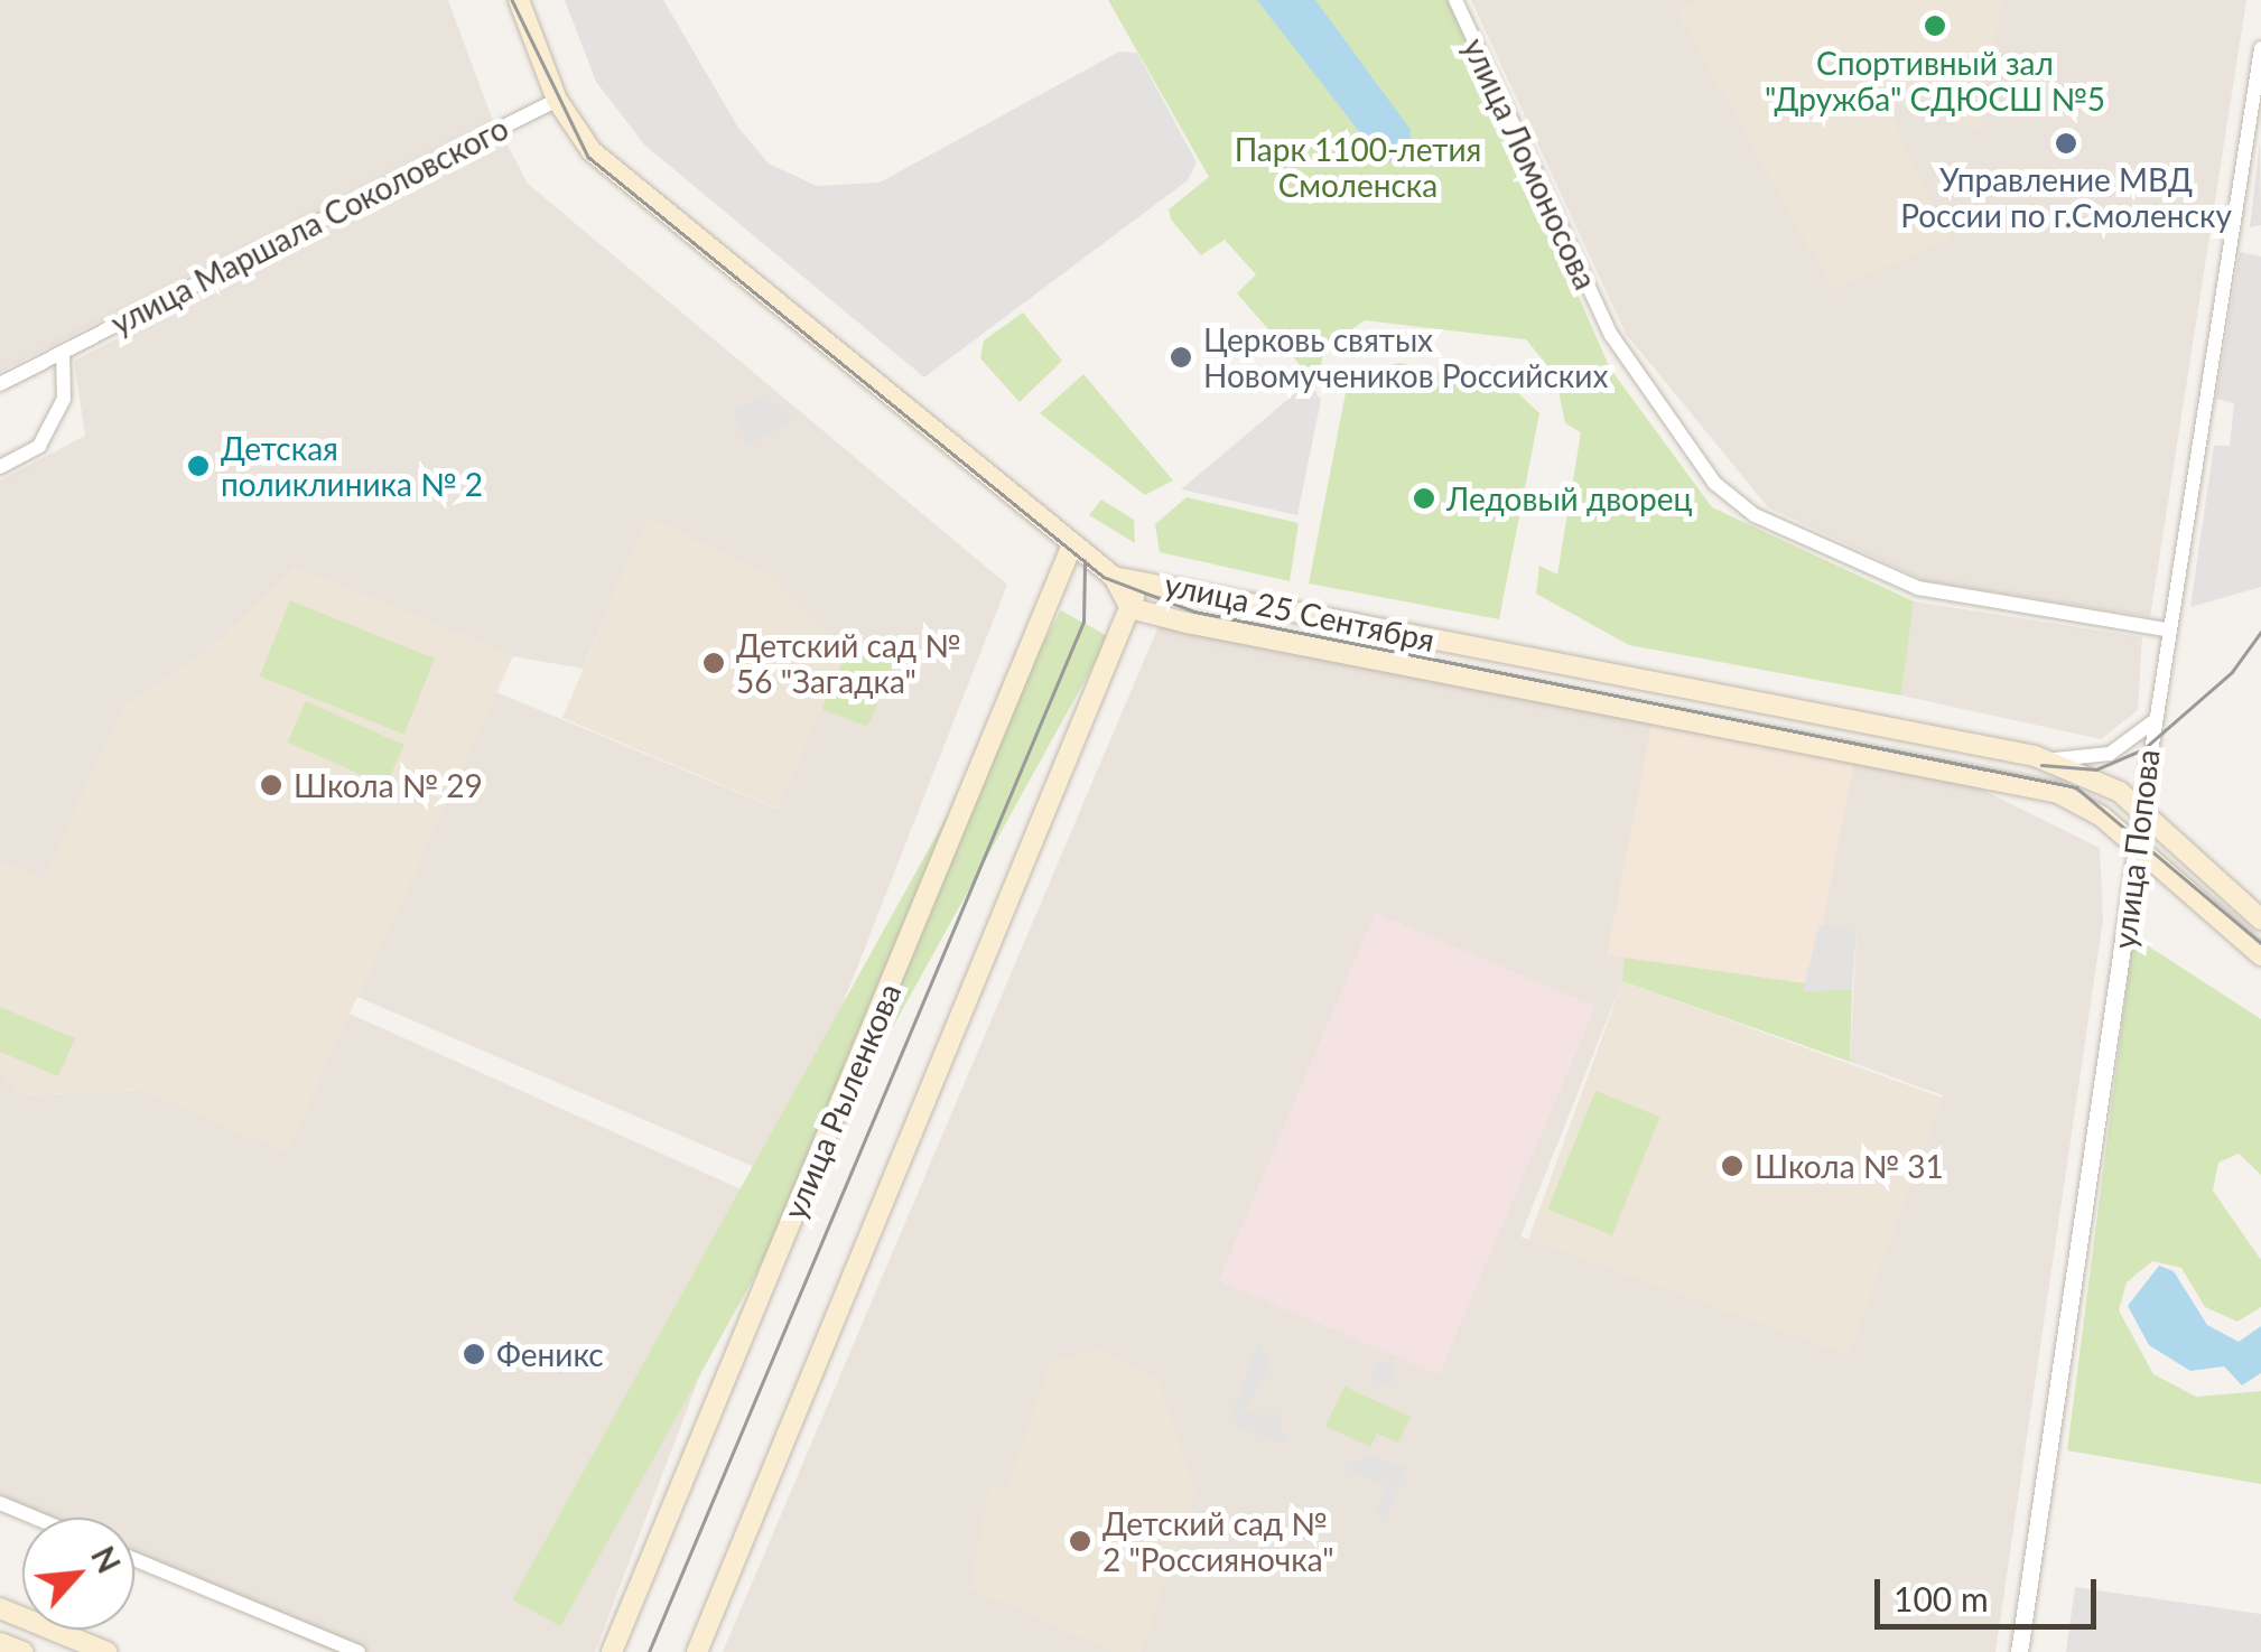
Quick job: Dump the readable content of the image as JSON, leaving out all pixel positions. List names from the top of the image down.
{
  "streets": {
    "main road": ["улица 25 Сентября", "улица Рыленкова"],
    "street": ["улица Ломоносова", "улица Маршала Соколовского", "улица Попова"]
  },
  "crossings": [
    ["улица Ломоносова", "улица Попова"],
    ["улица 25 Сентября", "улица Попова"]
  ],
  "parks": ["Парк 1100-летия Смоленска"],
  "places": [
    "Спортивный зал \"Дружба\" СДЮСШ №5",
    "Управление МВД России по г.Смоленску",
    "Церковь святых Новомучеников Российских",
    "Детская поликлиника № 2",
    "Ледовый дворец",
    "Детский сад № 56 \"Загадка\"",
    "Школа № 29",
    "Школа № 31",
    "Феникс",
    "Детский сад № 2 \"Россияночка\""
  ],
  "scale_bar": "100 m",
  "north": "top right"
}
